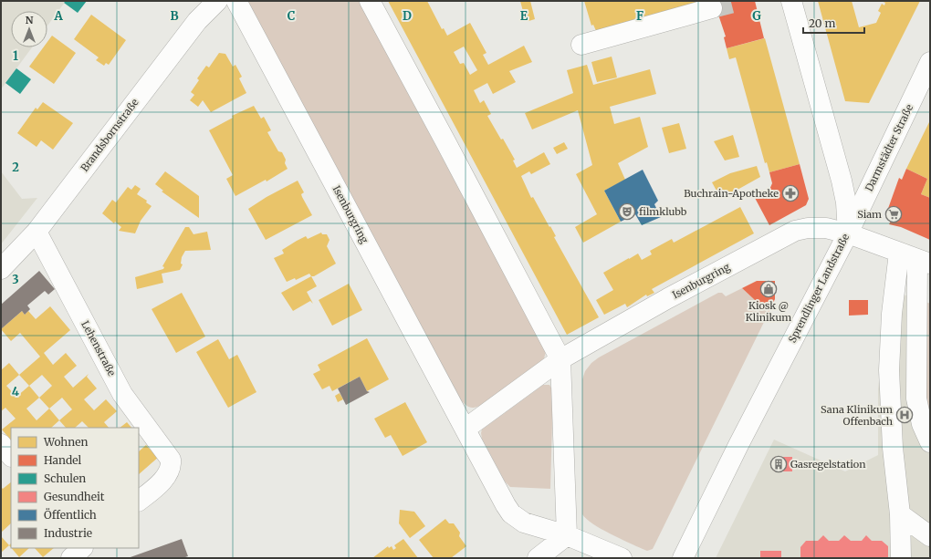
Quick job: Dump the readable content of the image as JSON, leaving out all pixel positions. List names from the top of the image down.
{
  "streets": {
    "street": [
      "Brandsbornstraße",
      "Darmstädter Straße",
      "Isenburgring",
      "Sprendlinger Landstraße",
      "Lehenstraße"
    ]
  },
  "crossings": [
    ["Brandsbornstraße", "Lehenstraße"],
    ["Darmstädter Straße", "Isenburgring"],
    ["Darmstädter Straße", "Sprendlinger Landstraße"],
    ["Isenburgring", "Sprendlinger Landstraße"]
  ],
  "places": {
    "pharmacy": ["Buchrain-Apotheke"],
    "theatre": ["filmklubb"],
    "supermarket": ["Siam"],
    "shop": ["Kiosk @ Klinikum"],
    "hospital": ["Sana Klinikum Offenbach"],
    "building": ["Gasregelstation"]
  },
  "legend": [
    "Wohnen",
    "Handel",
    "Schulen",
    "Gesundheit",
    "Öffentlich",
    "Industrie"
  ],
  "scale_bar": "20 m",
  "north": "top",
  "grid": {
    "columns": [
      "A",
      "B",
      "C",
      "D",
      "E",
      "F",
      "G"
    ],
    "rows": [
      "1",
      "2",
      "3",
      "4"
    ]
  }
}
